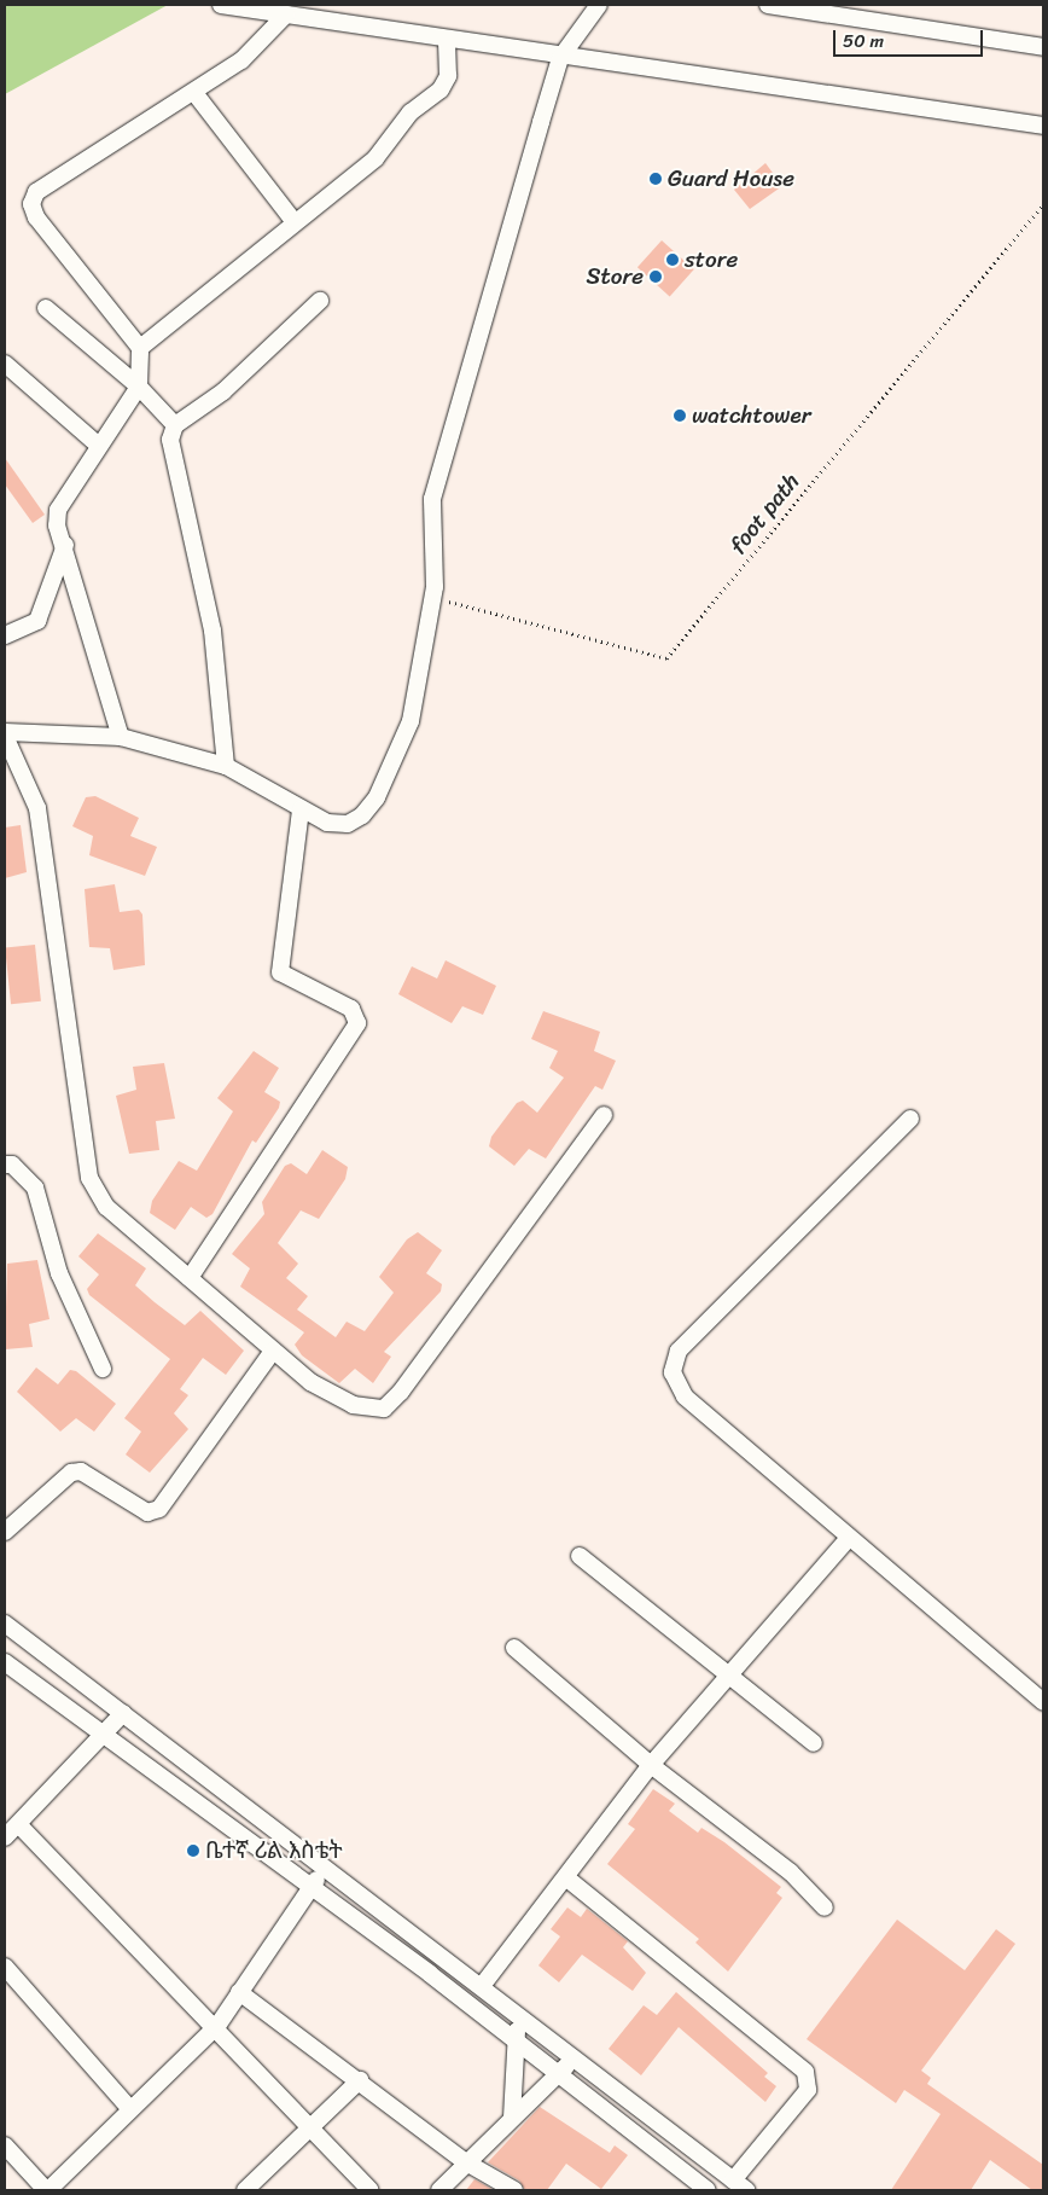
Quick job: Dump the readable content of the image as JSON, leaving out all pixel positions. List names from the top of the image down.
{
  "streets": {
    "path": ["foot path"]
  },
  "places": [
    "Guard House",
    "store",
    "Store",
    "watchtower",
    "ቤተኛ ሪል እስቴት"
  ],
  "scale_bar": "50 m"
}
